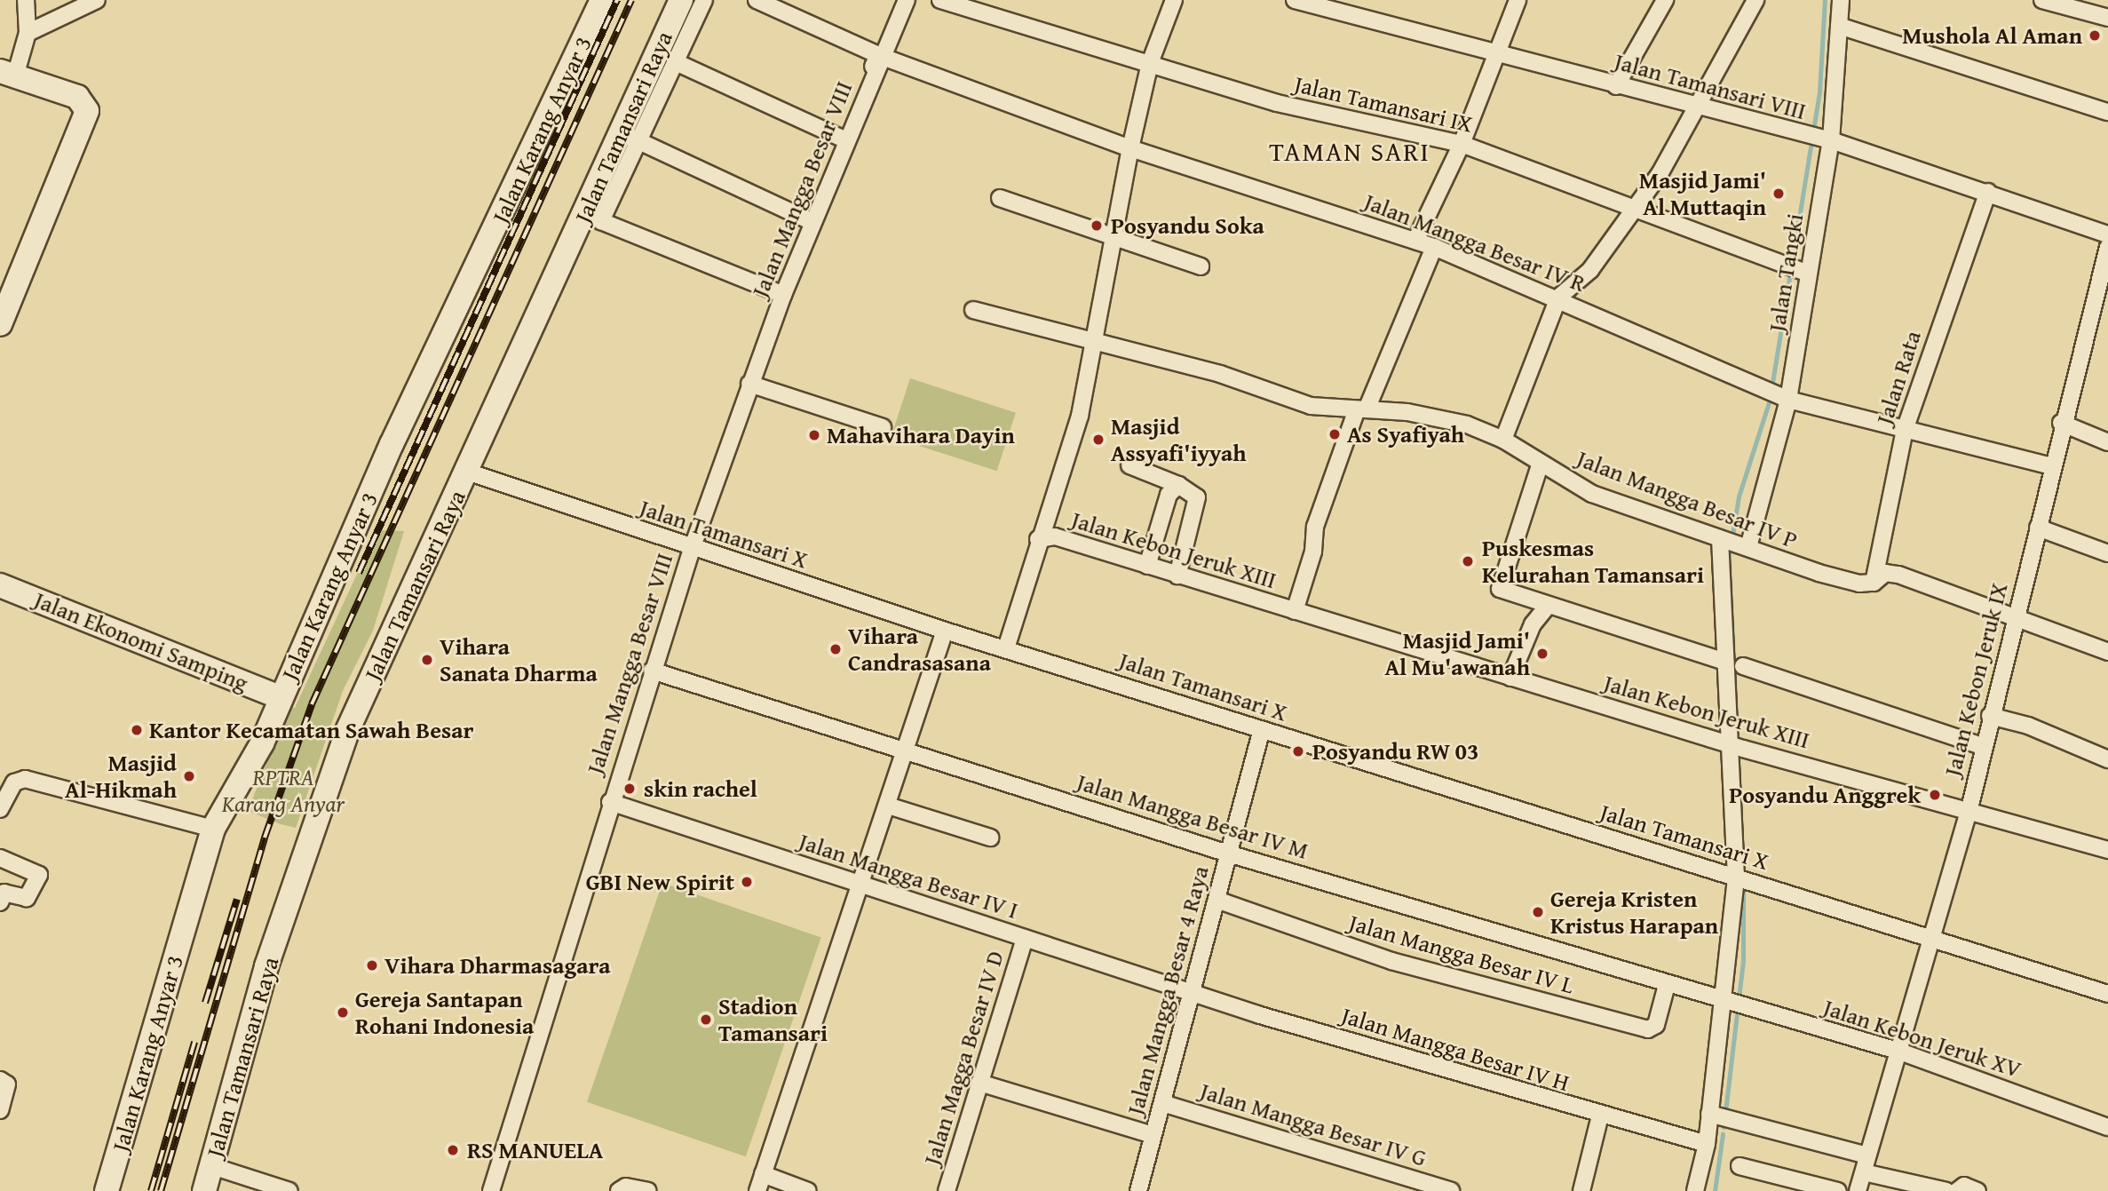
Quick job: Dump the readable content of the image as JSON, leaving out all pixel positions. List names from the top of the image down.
{
  "streets": {
    "street": [
      "Jalan Tamansari VIII",
      "Jalan Tamansari IX",
      "Jalan Tamansari Raya",
      "Jalan Karang Anyar 3",
      "Jalan Mangga Besar VIII",
      "Jalan Mangga Besar IV R",
      "Jalan Tangki",
      "Jalan Rata",
      "Jalan Mangga Besar IV P",
      "Jalan Tamansari X",
      "Jalan Kebon Jeruk XIII",
      "Jalan Ekonomi Samping",
      "Jalan Kebon Jeruk IX",
      "Jalan Mangga Besar IV M",
      "Jalan Mangga Besar IV I",
      "Jalan Mangga Besar IV L",
      "Jalan Mangga Besar 4 Raya",
      "Jalan Kebon Jeruk XV",
      "Jalan Mangga Besar IV H",
      "Jalan Magga Besar IV D",
      "Jalan Mangga Besar IV G"
    ]
  },
  "crossings": [
    ["Jalan Tamansari VIII", "Jalan Tangki"],
    ["Jalan Tamansari VIII", "Jalan Rata"],
    ["Jalan Tamansari IX", "Jalan Tangki"],
    ["Jalan Tamansari Raya", "Jalan Tamansari X"],
    ["Jalan Karang Anyar 3", "Jalan Ekonomi Samping"],
    ["Jalan Mangga Besar VIII", "Jalan Mangga Besar IV R"],
    ["Jalan Mangga Besar VIII", "Jalan Tamansari X"],
    ["Jalan Mangga Besar VIII", "Jalan Mangga Besar IV M"],
    ["Jalan Mangga Besar VIII", "Jalan Mangga Besar IV I"],
    ["Jalan Mangga Besar IV R", "Jalan Tangki"],
    ["Jalan Mangga Besar IV R", "Jalan Rata"],
    ["Jalan Mangga Besar IV R", "Jalan Kebon Jeruk XIII"],
    ["Jalan Mangga Besar IV R", "Jalan Kebon Jeruk IX"],
    ["Jalan Tangki", "Jalan Mangga Besar IV P"],
    ["Jalan Rata", "Jalan Mangga Besar IV P"],
    ["Jalan Mangga Besar IV P", "Jalan Kebon Jeruk XIII"],
    ["Jalan Mangga Besar IV P", "Jalan Kebon Jeruk IX"],
    ["Jalan Tamansari X", "Jalan Kebon Jeruk IX"],
    ["Jalan Tamansari X", "Jalan Mangga Besar 4 Raya"],
    ["Jalan Kebon Jeruk XIII", "Jalan Kebon Jeruk IX"],
    ["Jalan Kebon Jeruk IX", "Jalan Kebon Jeruk XV"],
    ["Jalan Mangga Besar IV M", "Jalan Mangga Besar IV L"],
    ["Jalan Mangga Besar IV M", "Jalan Mangga Besar 4 Raya"],
    ["Jalan Mangga Besar IV M", "Jalan Kebon Jeruk XV"],
    ["Jalan Mangga Besar IV I", "Jalan Mangga Besar 4 Raya"],
    ["Jalan Mangga Besar IV I", "Jalan Mangga Besar IV H"],
    ["Jalan Mangga Besar IV I", "Jalan Magga Besar IV D"],
    ["Jalan Mangga Besar IV L", "Jalan Mangga Besar 4 Raya"],
    ["Jalan Mangga Besar 4 Raya", "Jalan Mangga Besar IV H"],
    ["Jalan Mangga Besar 4 Raya", "Jalan Mangga Besar IV G"]
  ],
  "districts": ["TAMAN SARI"],
  "parks": ["RPTRA Karang Anyar"],
  "places": [
    "Mushola Al Aman",
    "Masjid Jami' Al Muttaqin",
    "Posyandu Soka",
    "As Syafiyah",
    "Mahavihara Dayin",
    "Masjid Assyafi'iyyah",
    "Puskesmas Kelurahan Tamansari",
    "Vihara Candrasasana",
    "Masjid Jami' Al Mu'awanah",
    "Vihara Sanata Dharma",
    "Kantor Kecamatan Sawah Besar",
    "Posyandu RW 03",
    "Masjid Al-Hikmah",
    "skin rachel",
    "Posyandu Anggrek",
    "GBI New Spirit",
    "Gereja Kristen Kristus Harapan",
    "Vihara Dharmasagara",
    "Gereja Santapan Rohani Indonesia",
    "Stadion Tamansari",
    "RS MANUELA"
  ]
}
